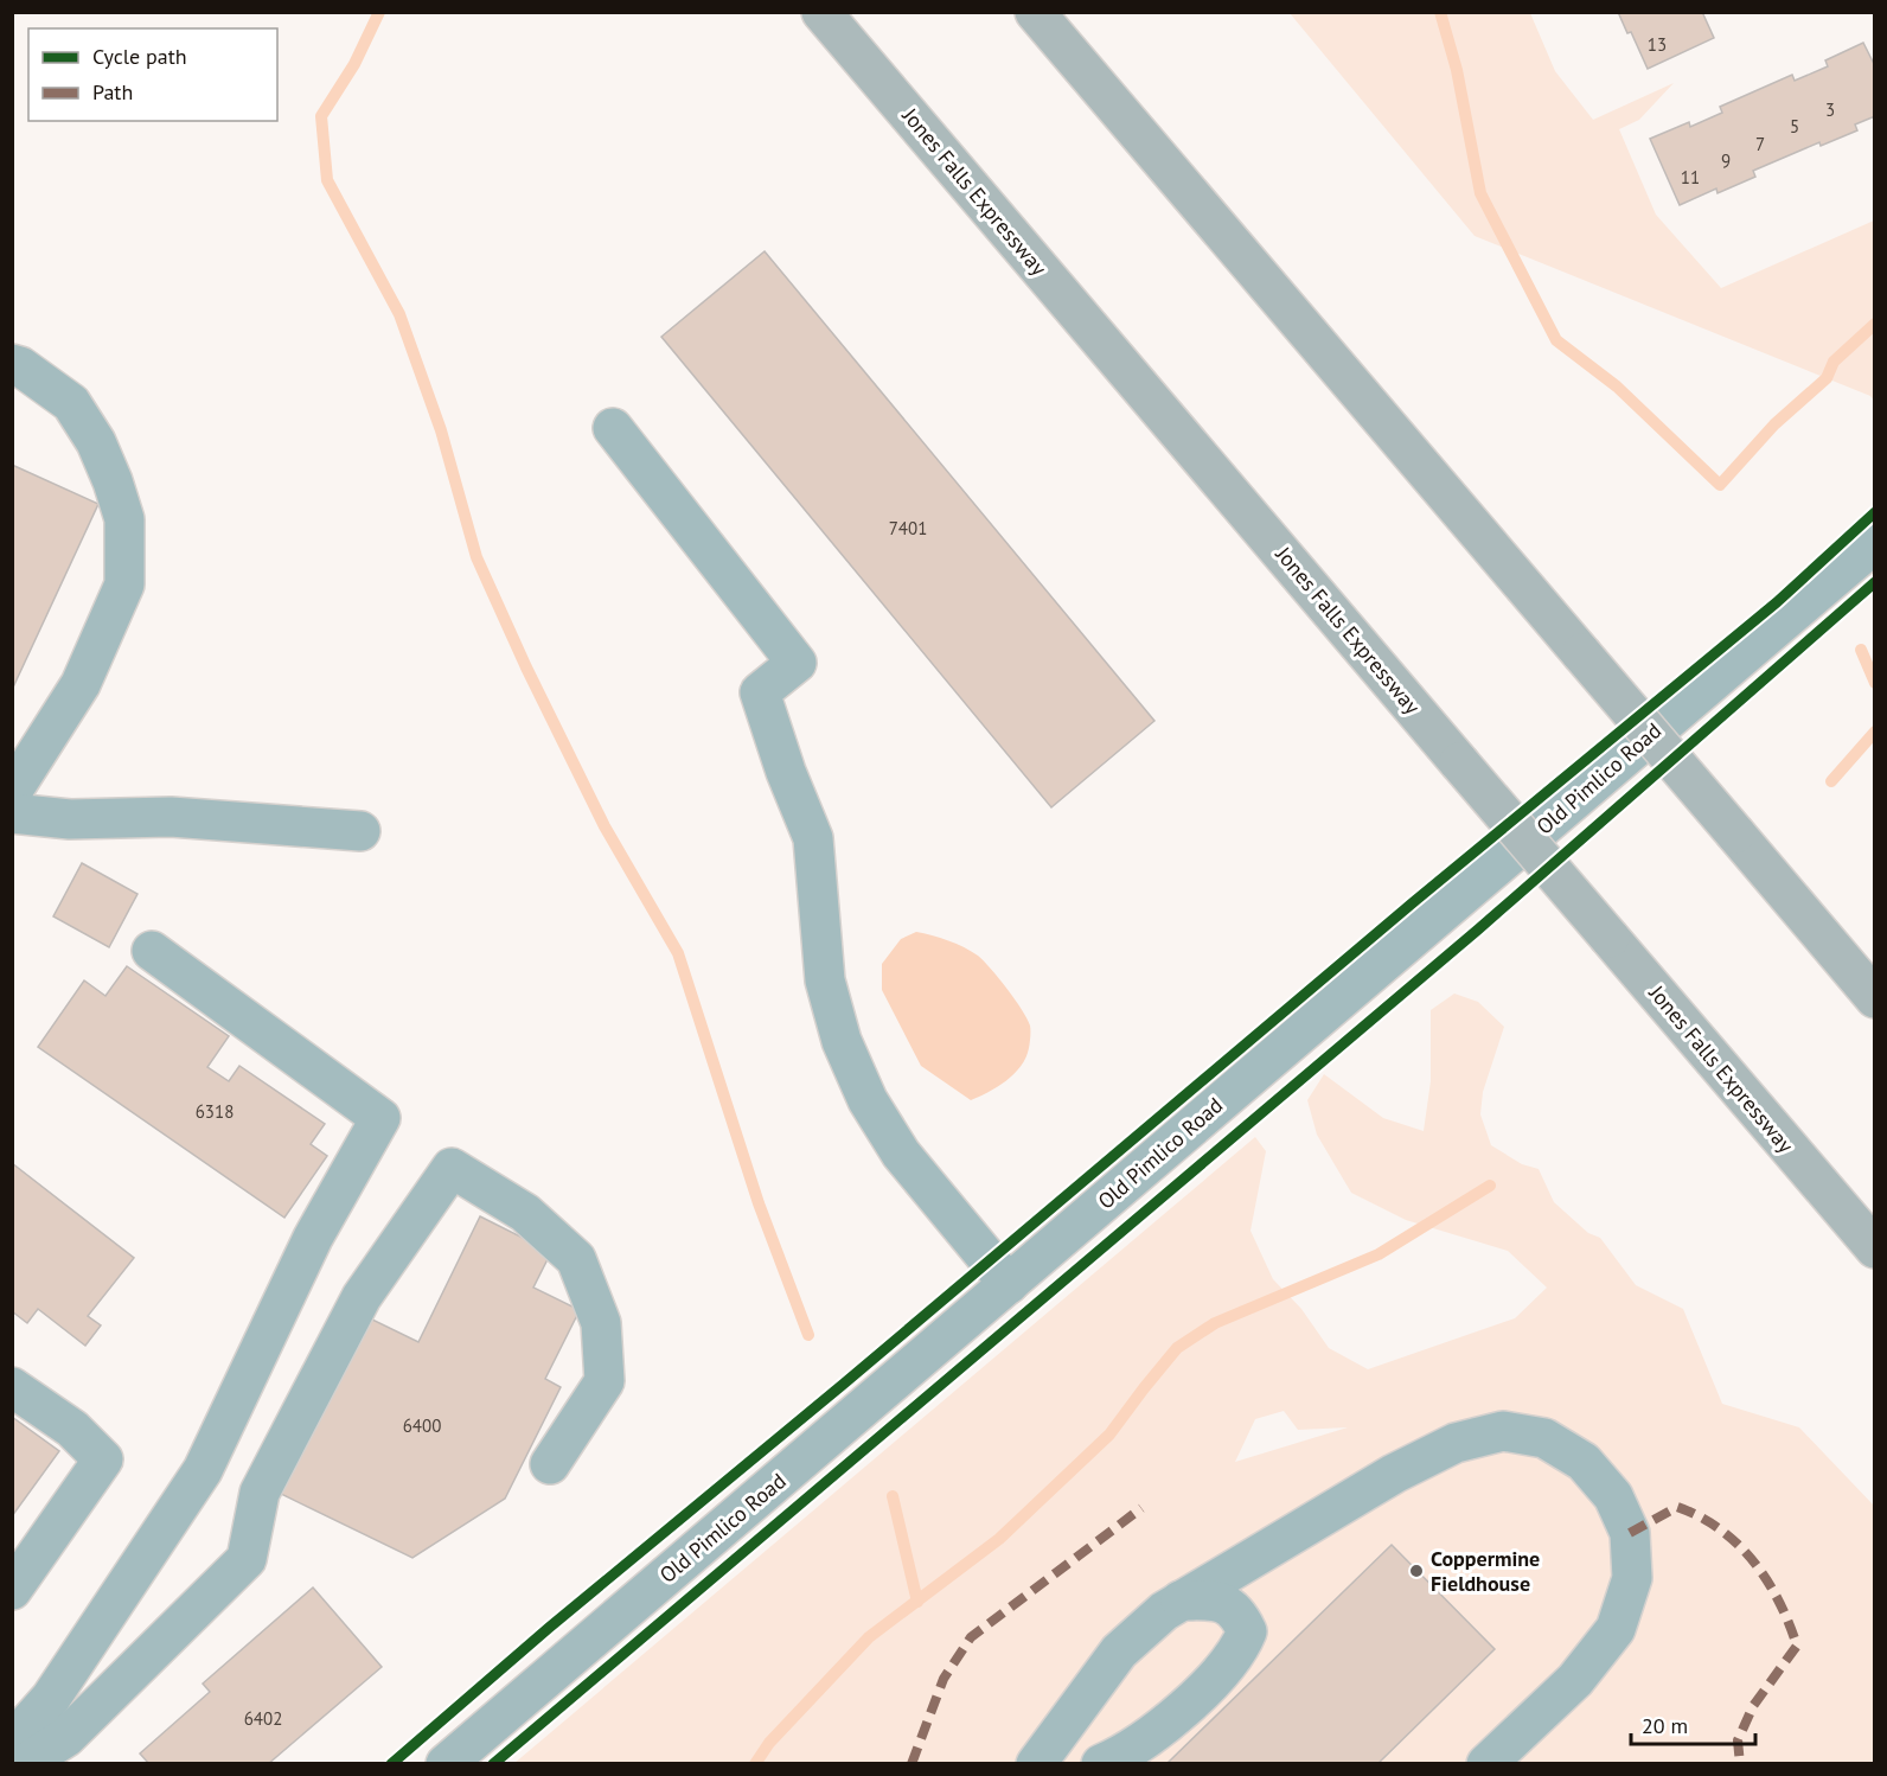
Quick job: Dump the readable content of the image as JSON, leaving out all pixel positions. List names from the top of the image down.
{
  "streets": {
    "highway": ["Jones Falls Expressway"],
    "street": ["Old Pimlico Road"]
  },
  "places": ["Coppermine Fieldhouse"],
  "house_numbers": [
    "13",
    "3",
    "5",
    "7",
    "9",
    "11",
    "7401",
    "6318",
    "6400",
    "6402"
  ],
  "legend": ["Cycle path", "Path"],
  "scale_bar": "20 m"
}
